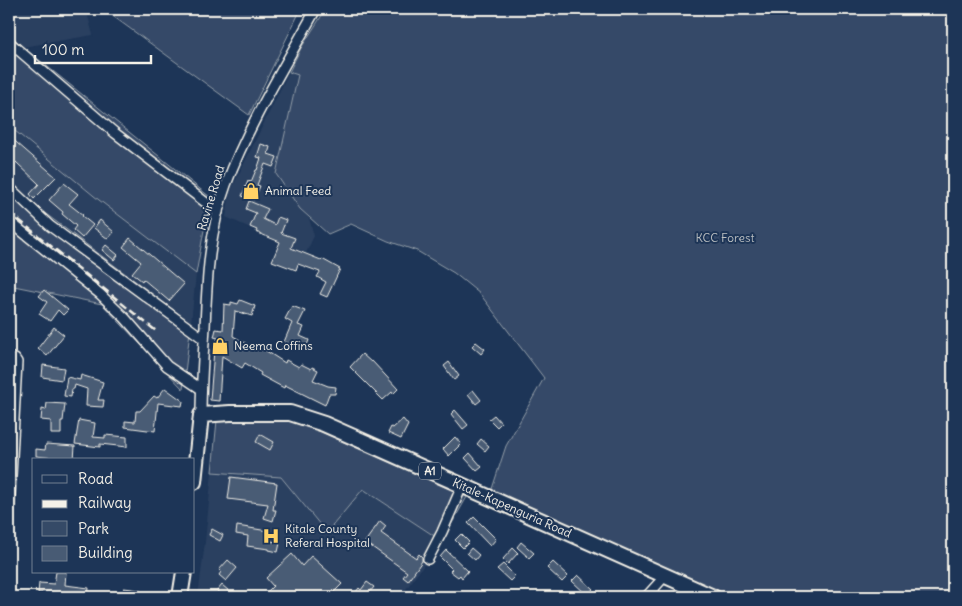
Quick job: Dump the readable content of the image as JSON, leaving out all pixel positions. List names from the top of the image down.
{
  "streets": {
    "highway": ["A1", "Kitale-Kapenguria Road"],
    "street": ["Ravine Road"]
  },
  "crossings": [
    ["Ravine Road", "Kitale-Kapenguria Road"]
  ],
  "parks": ["KCC Forest"],
  "places": {
    "shop": ["Animal Feed", "Neema Coffins"],
    "hospital": ["Kitale County Referal Hospital"]
  },
  "legend": [
    "Road",
    "Railway",
    "Park",
    "Building"
  ],
  "scale_bar": "100 m"
}
